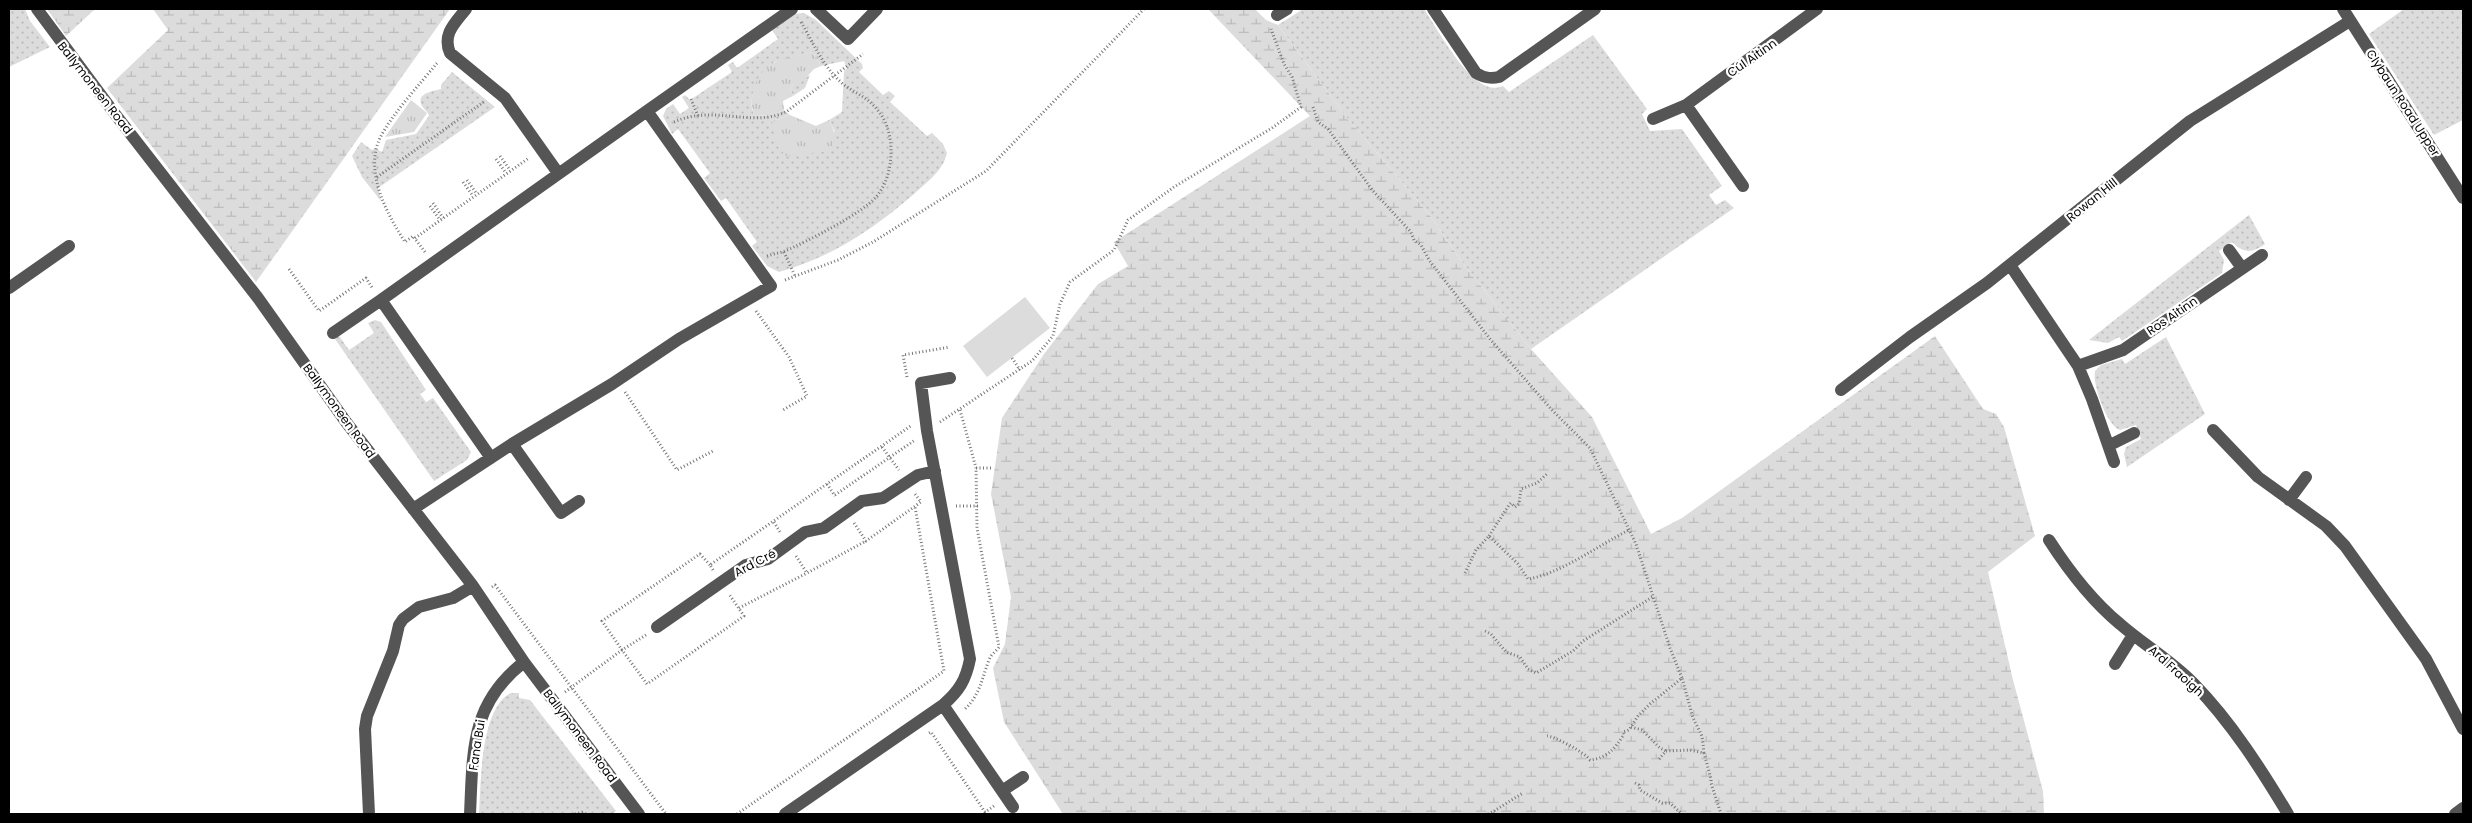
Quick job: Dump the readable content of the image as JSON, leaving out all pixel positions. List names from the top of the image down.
{
  "streets": {
    "street": [
      "Cúl Aitinn",
      "Ballymoneen Road",
      "Clybaun Road Upper",
      "Rowan Hill",
      "Ros Aitinn",
      "Ard Cré",
      "Ard Fraoigh",
      "Fana Bui"
    ]
  },
  "crossings": [
    ["Ballymoneen Road", "Fana Bui"],
    ["Clybaun Road Upper", "Rowan Hill"]
  ]
}
